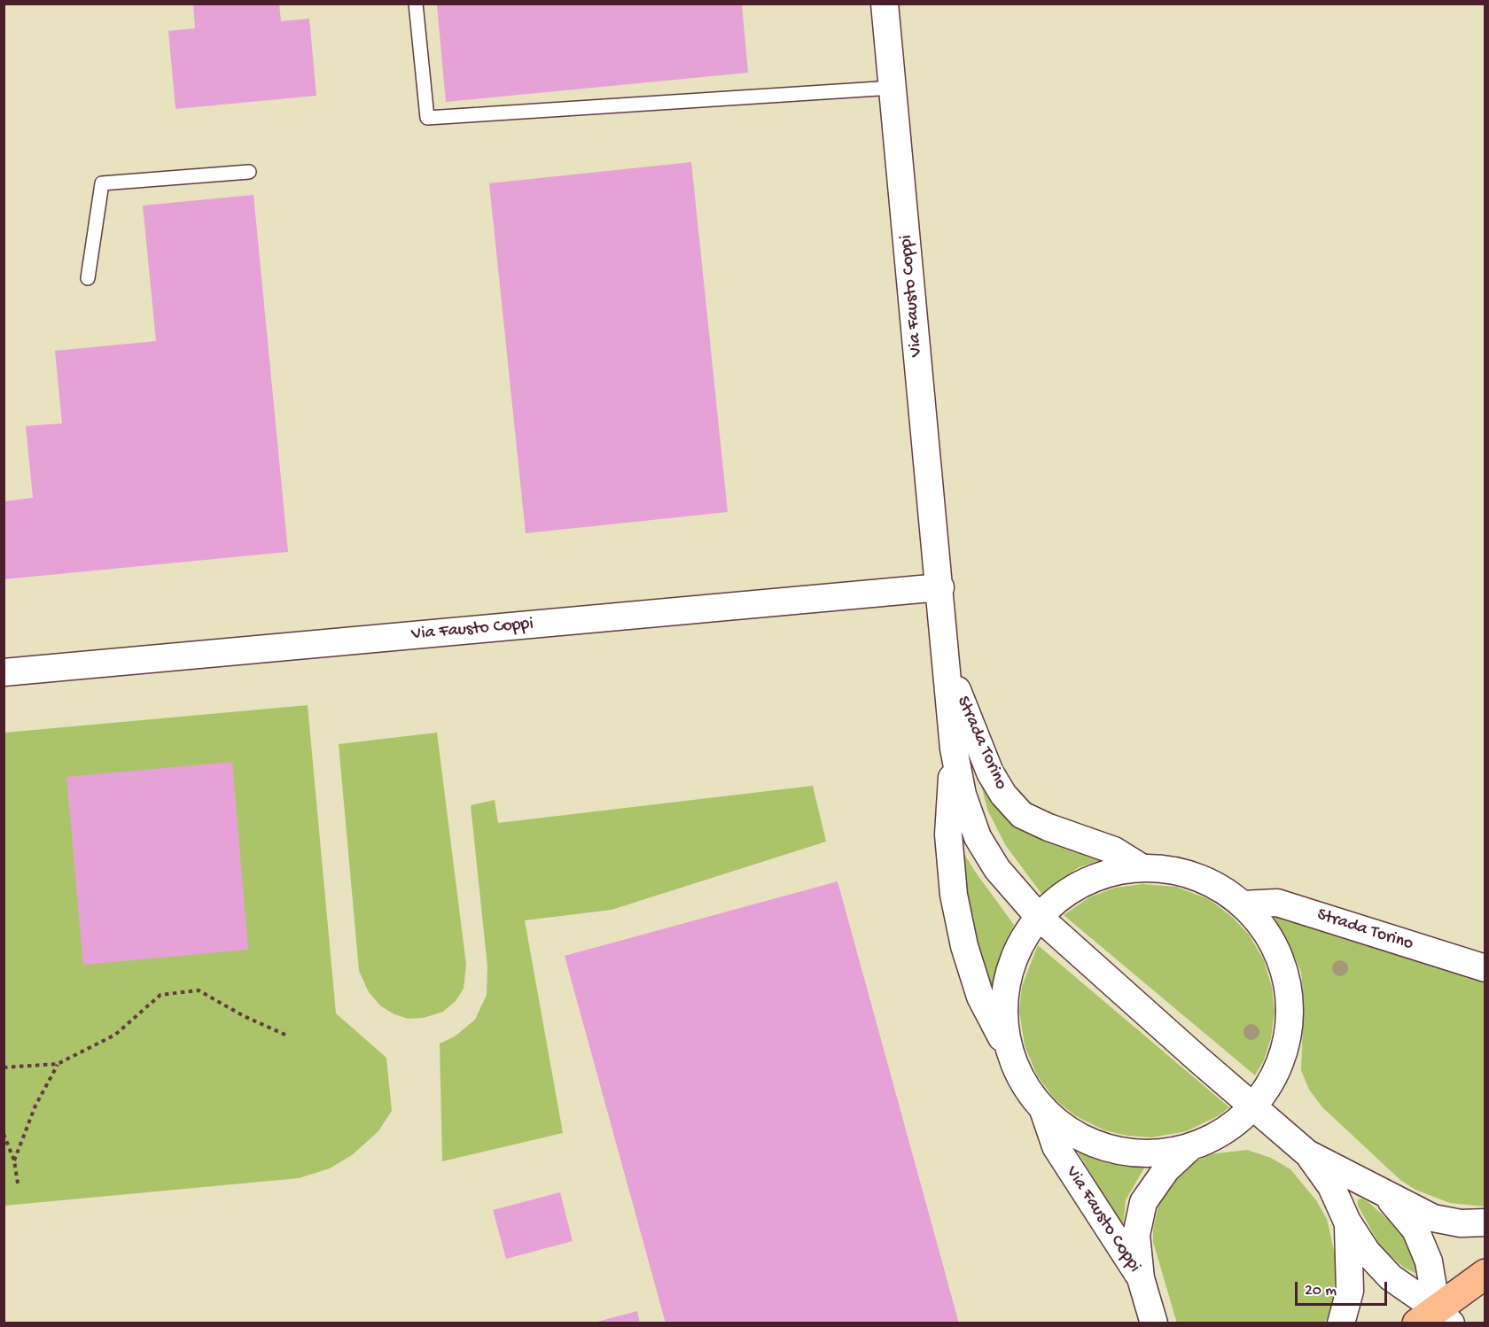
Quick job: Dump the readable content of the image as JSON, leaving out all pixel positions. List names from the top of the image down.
{
  "streets": {
    "street": ["Via Fausto Coppi", "Strada Torino"]
  },
  "crossings": [
    ["Via Fausto Coppi", "Strada Torino"]
  ],
  "scale_bar": "20 m"
}
